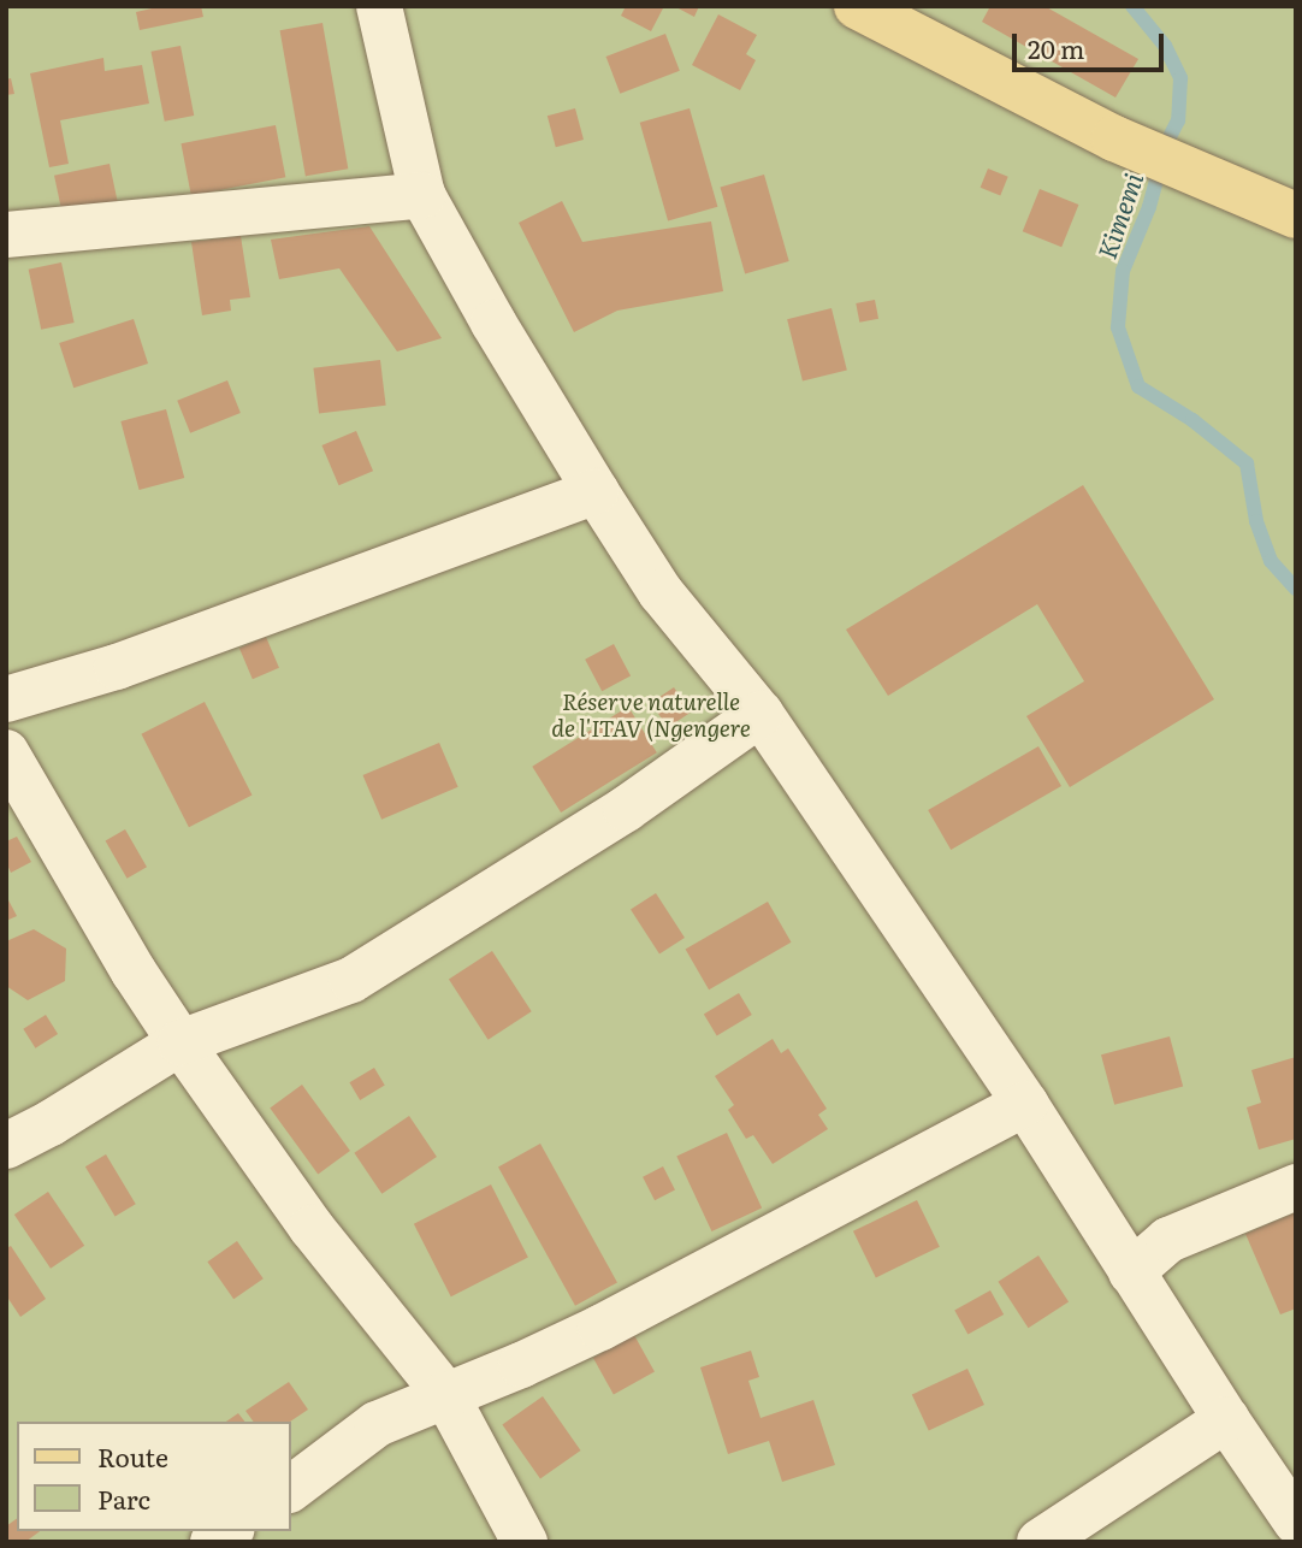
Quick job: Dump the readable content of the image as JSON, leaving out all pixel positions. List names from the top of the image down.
{
  "water": ["Kimemi"],
  "parks": ["Réserve naturelle de l'ITAV (Ngengere"],
  "legend": ["Route", "Parc"],
  "scale_bar": "20 m"
}
